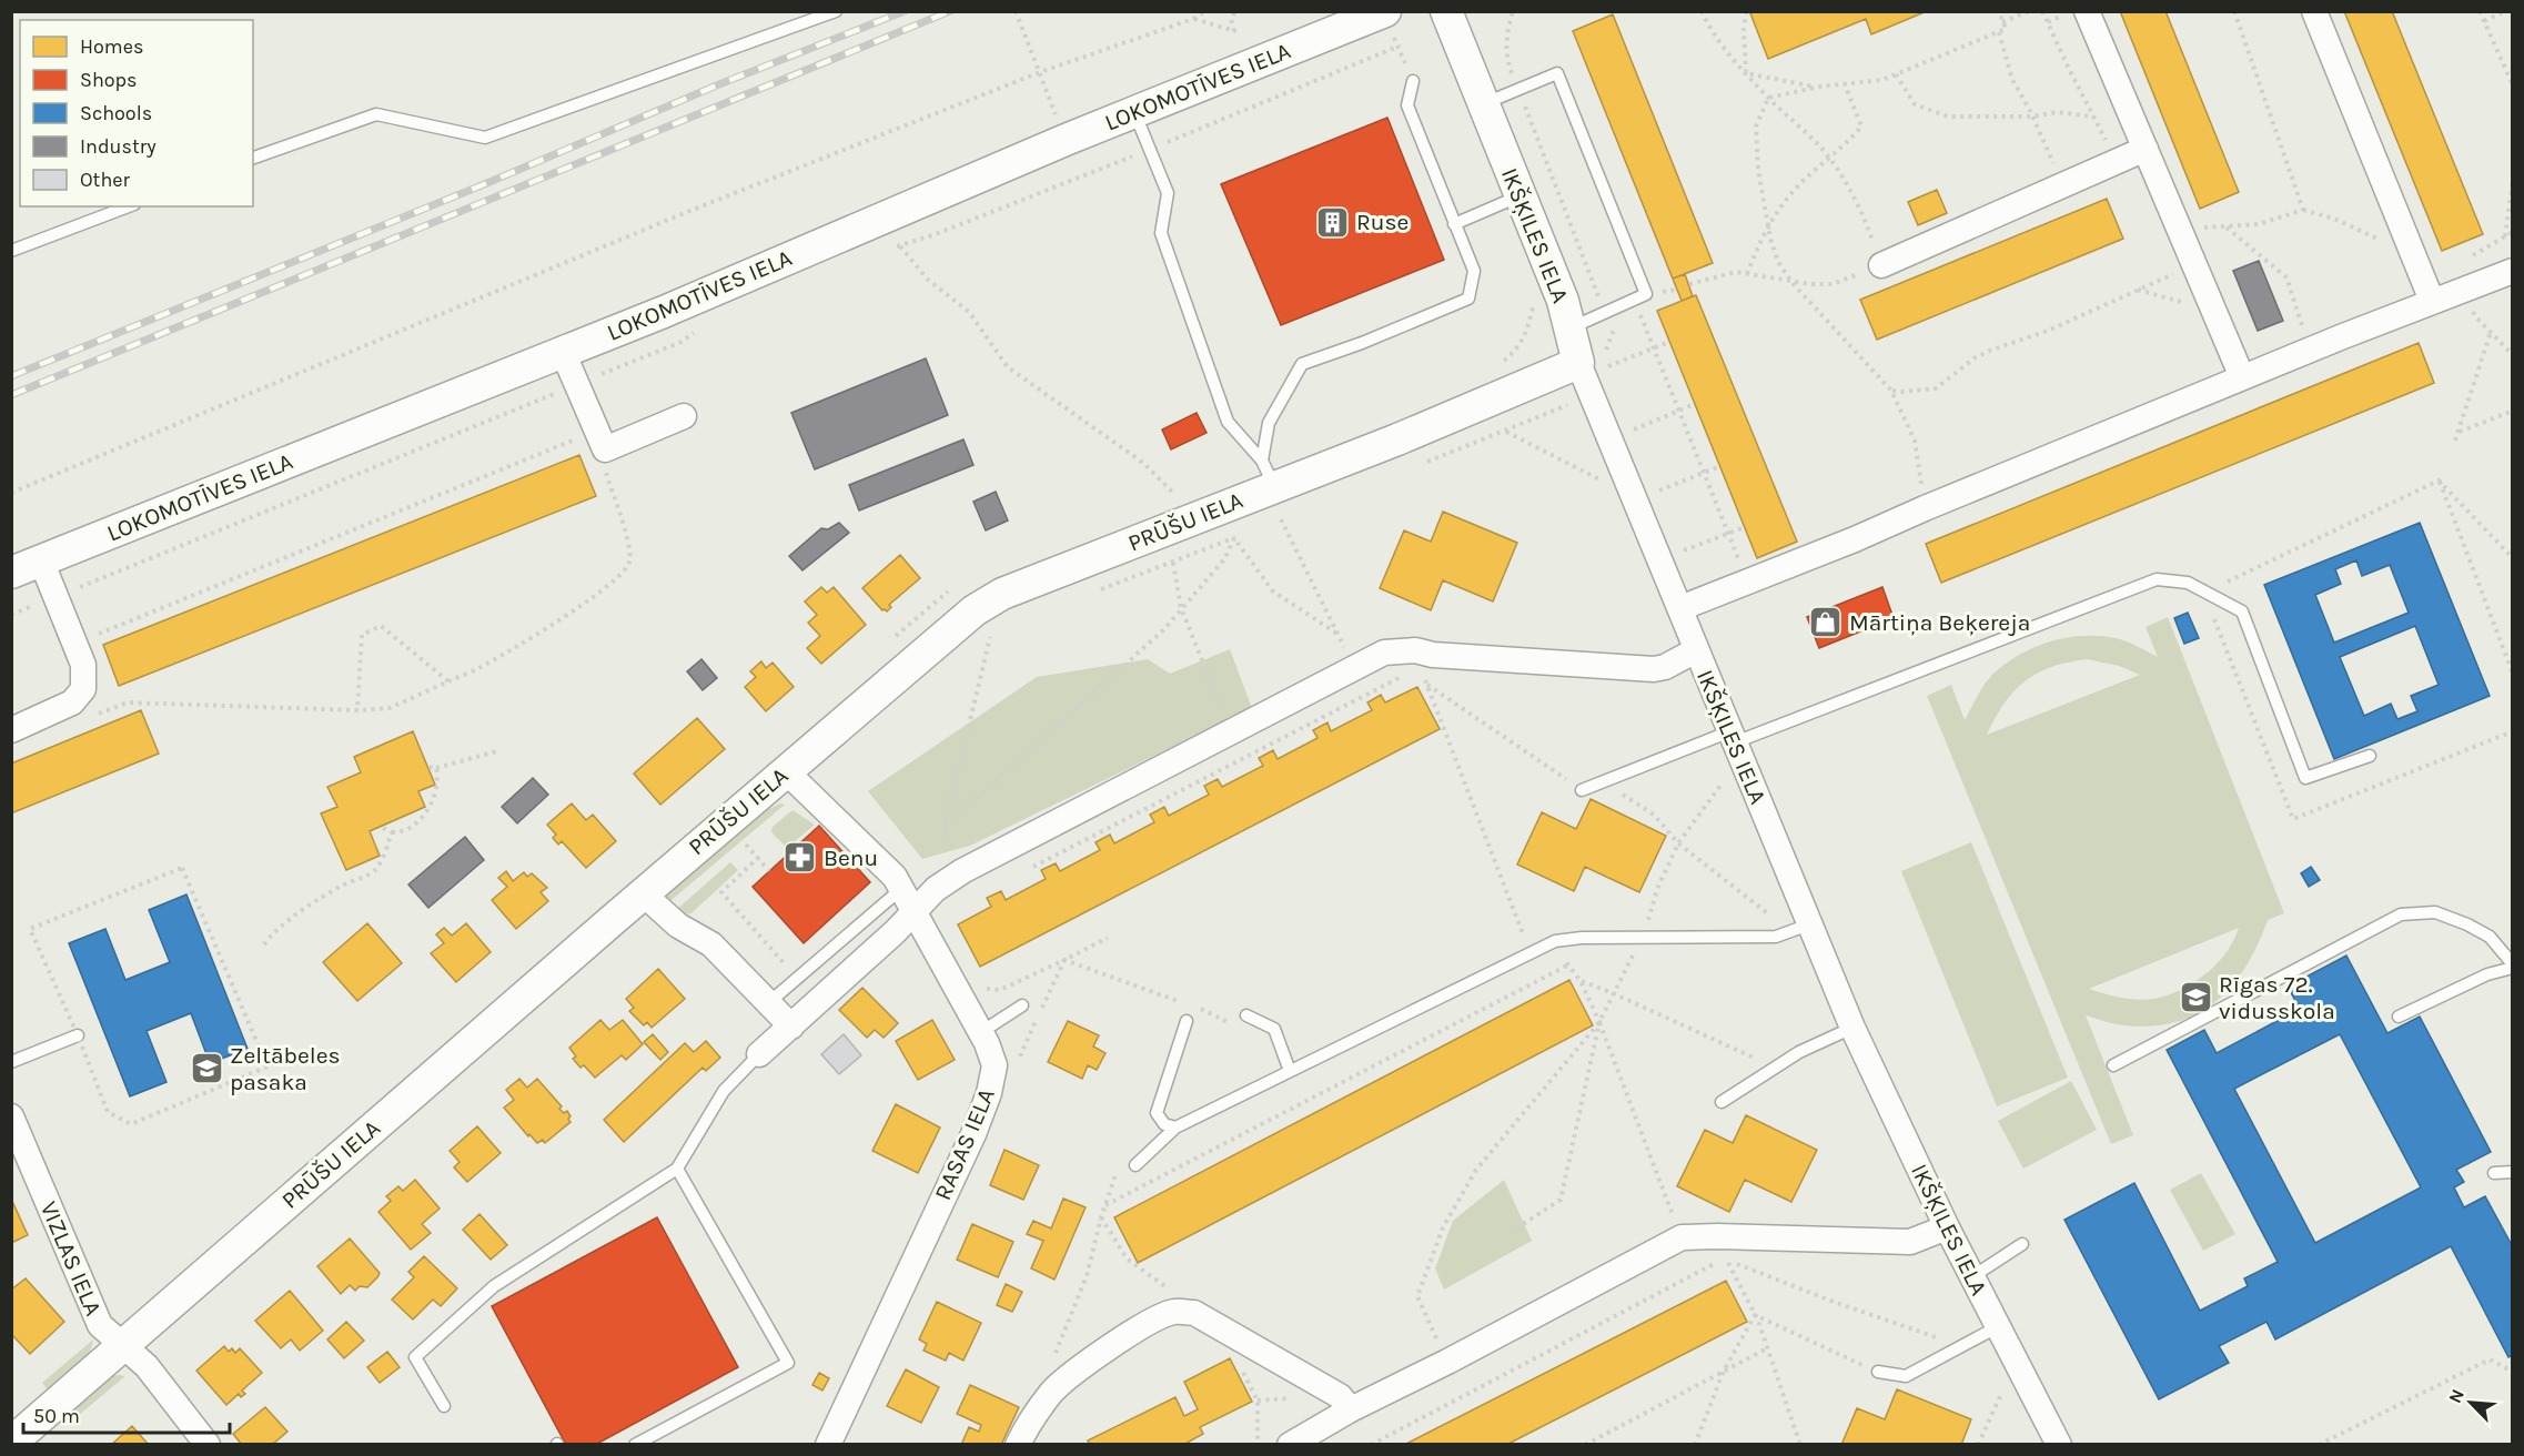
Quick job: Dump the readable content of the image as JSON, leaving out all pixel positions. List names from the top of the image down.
{
  "streets": {
    "street": [
      "LOKOMOTĪVES IELA",
      "IKŠĶILES IELA",
      "PRŪŠU IELA",
      "RASAS IELA",
      "VIZLAS IELA"
    ]
  },
  "crossings": [
    ["IKŠĶILES IELA", "PRŪŠU IELA"],
    ["PRŪŠU IELA", "RASAS IELA"],
    ["PRŪŠU IELA", "VIZLAS IELA"]
  ],
  "places": {
    "building": ["Ruse"],
    "shop": ["Mārtiņa Beķereja"],
    "pharmacy": ["Benu"],
    "school or university": ["Rīgas 72. vidusskola", "Zeltābeles pasaka"]
  },
  "legend": [
    "Homes",
    "Shops",
    "Schools",
    "Industry",
    "Other"
  ],
  "scale_bar": "50 m",
  "north": "top left"
}
